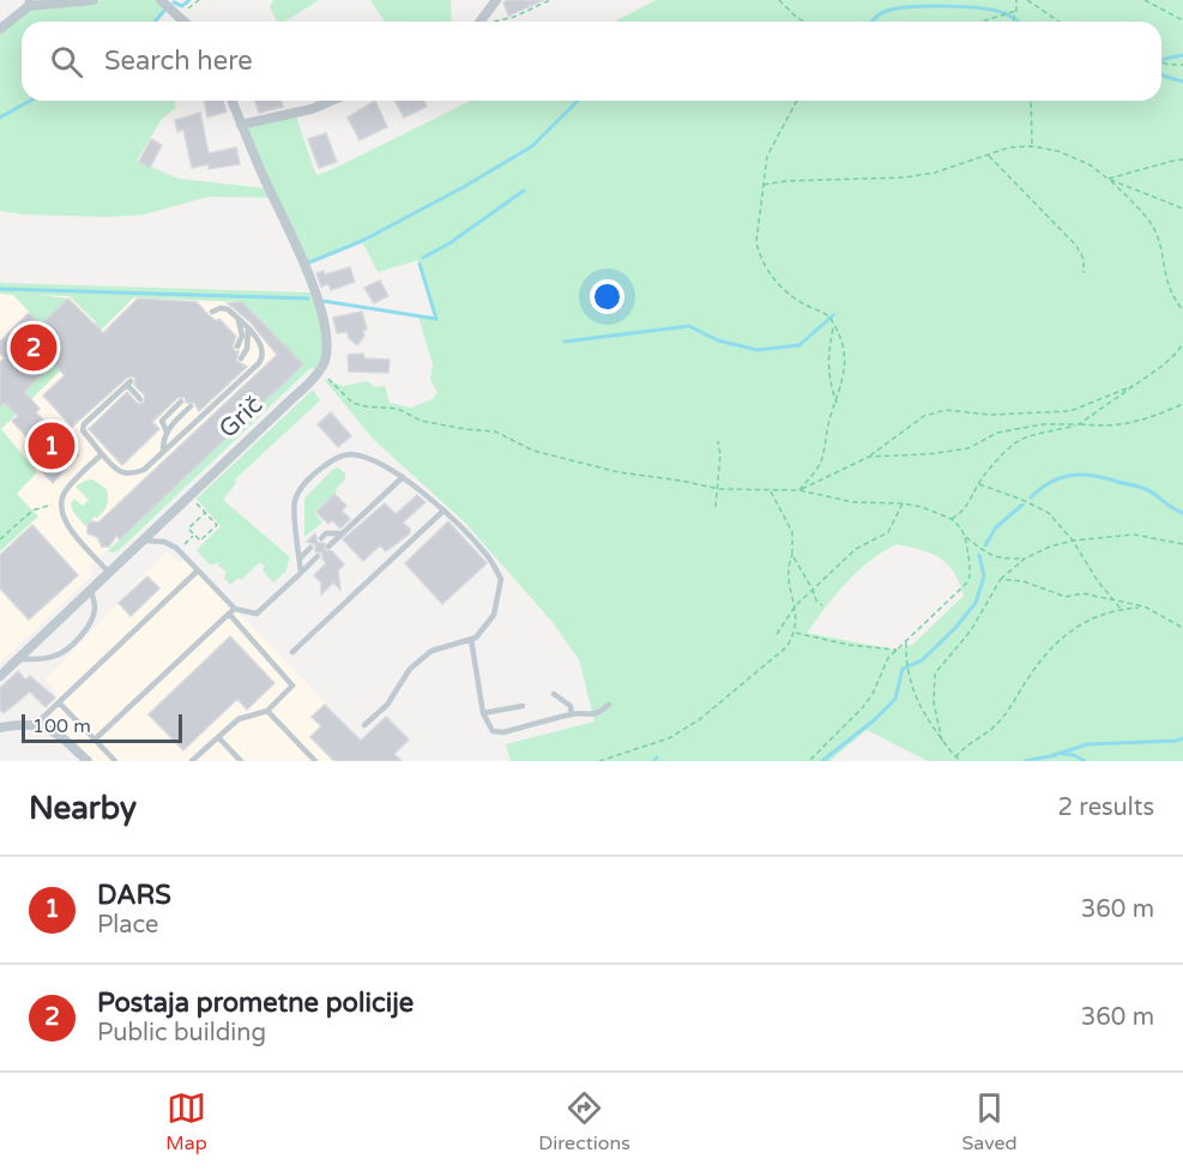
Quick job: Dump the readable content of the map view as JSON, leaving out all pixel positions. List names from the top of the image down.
{
  "streets": {
    "street": ["Grič"]
  },
  "scale_bar": "100 m",
  "page": {
    "search": "Search here",
    "pins": ["2", "1"],
    "scale": "100 m",
    "heading": ["Nearby", "2 results"],
    "list": [
      {
        "mark": "1",
        "name": "DARS",
        "note": "Place",
        "value": "360 m"
      },
      {
        "mark": "2",
        "name": "Postaja prometne policije",
        "note": "Public building",
        "value": "360 m"
      }
    ],
    "nav": ["Map", "Directions", "Saved"]
  }
}
